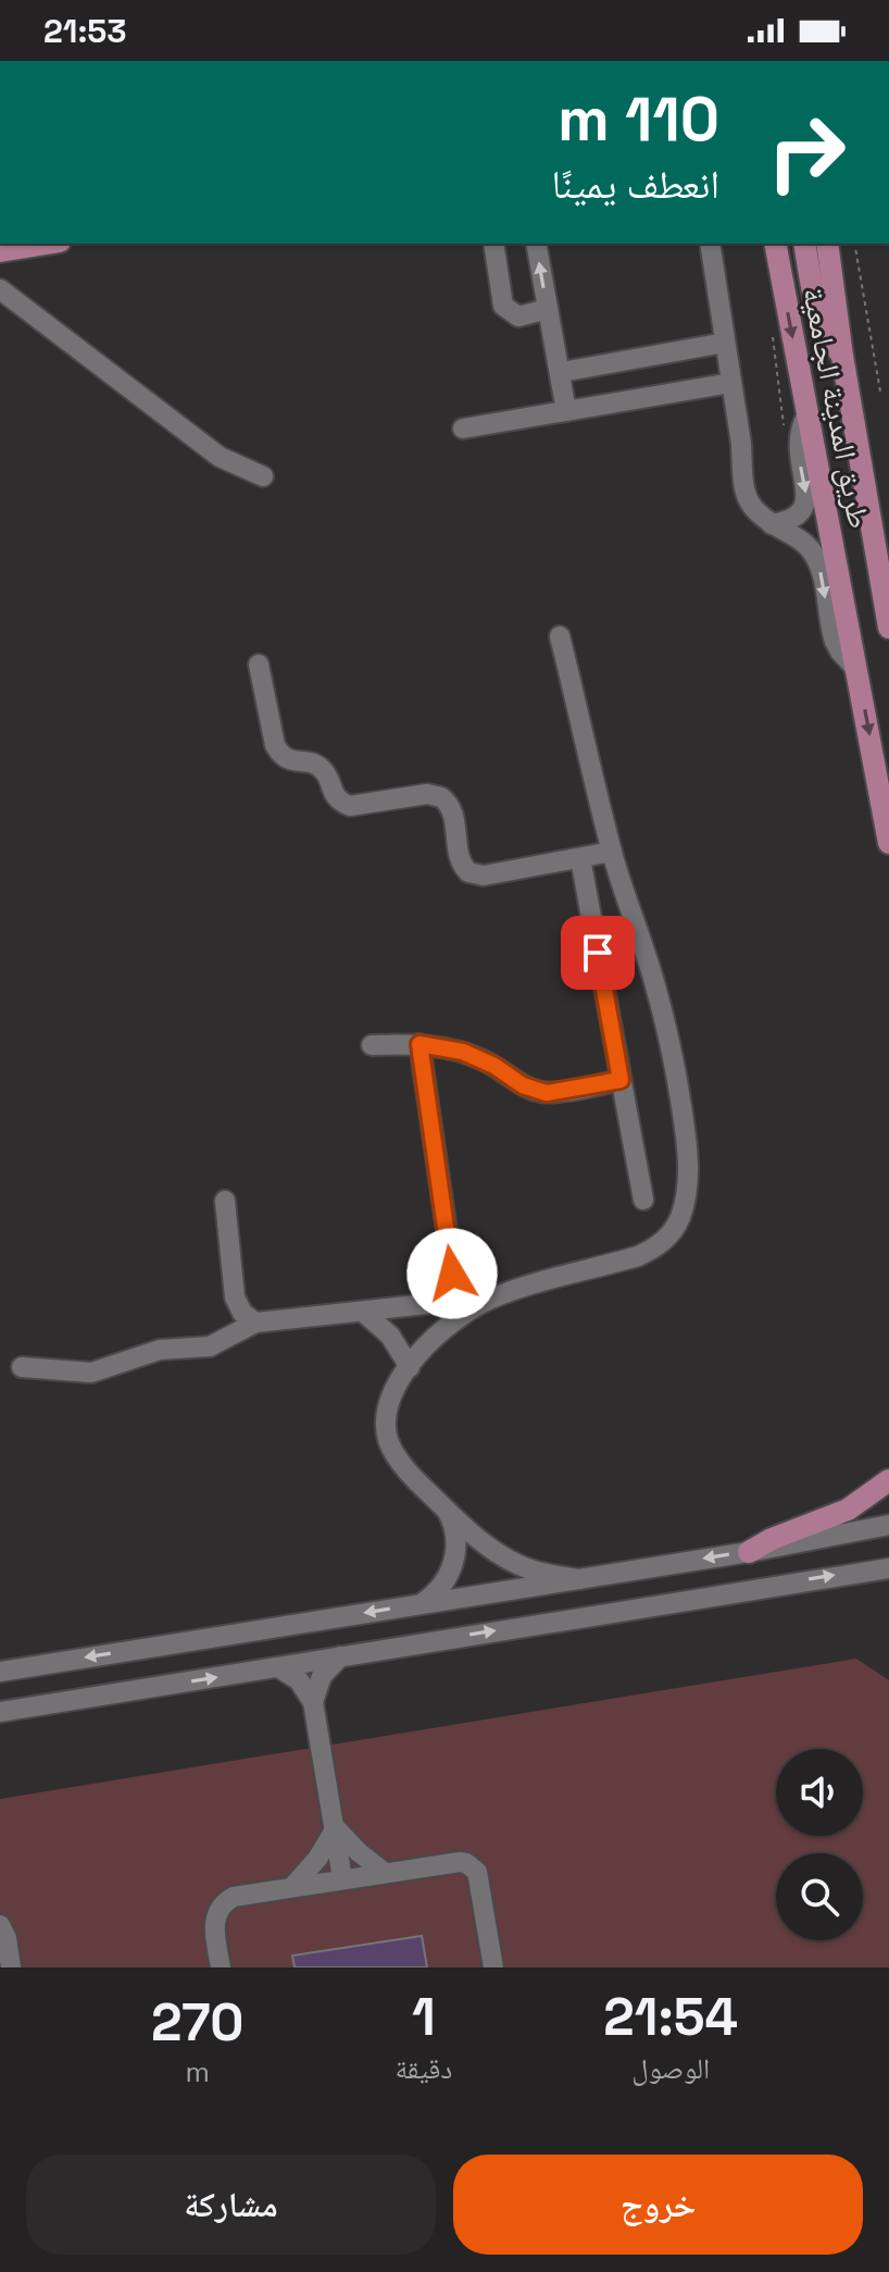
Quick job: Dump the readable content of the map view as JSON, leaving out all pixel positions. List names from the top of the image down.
{
  "streets": {
    "main road": ["طريق المدينة الجامعية"]
  },
  "page": {
    "status": "21:53",
    "turn": ["110 m", "انعطف يمينًا"],
    "eta": [
      "21:54",
      "الوصول",
      "1",
      "دقيقة",
      "270",
      "m"
    ],
    "buttons": ["خروج", "مشاركة"]
  }
}
